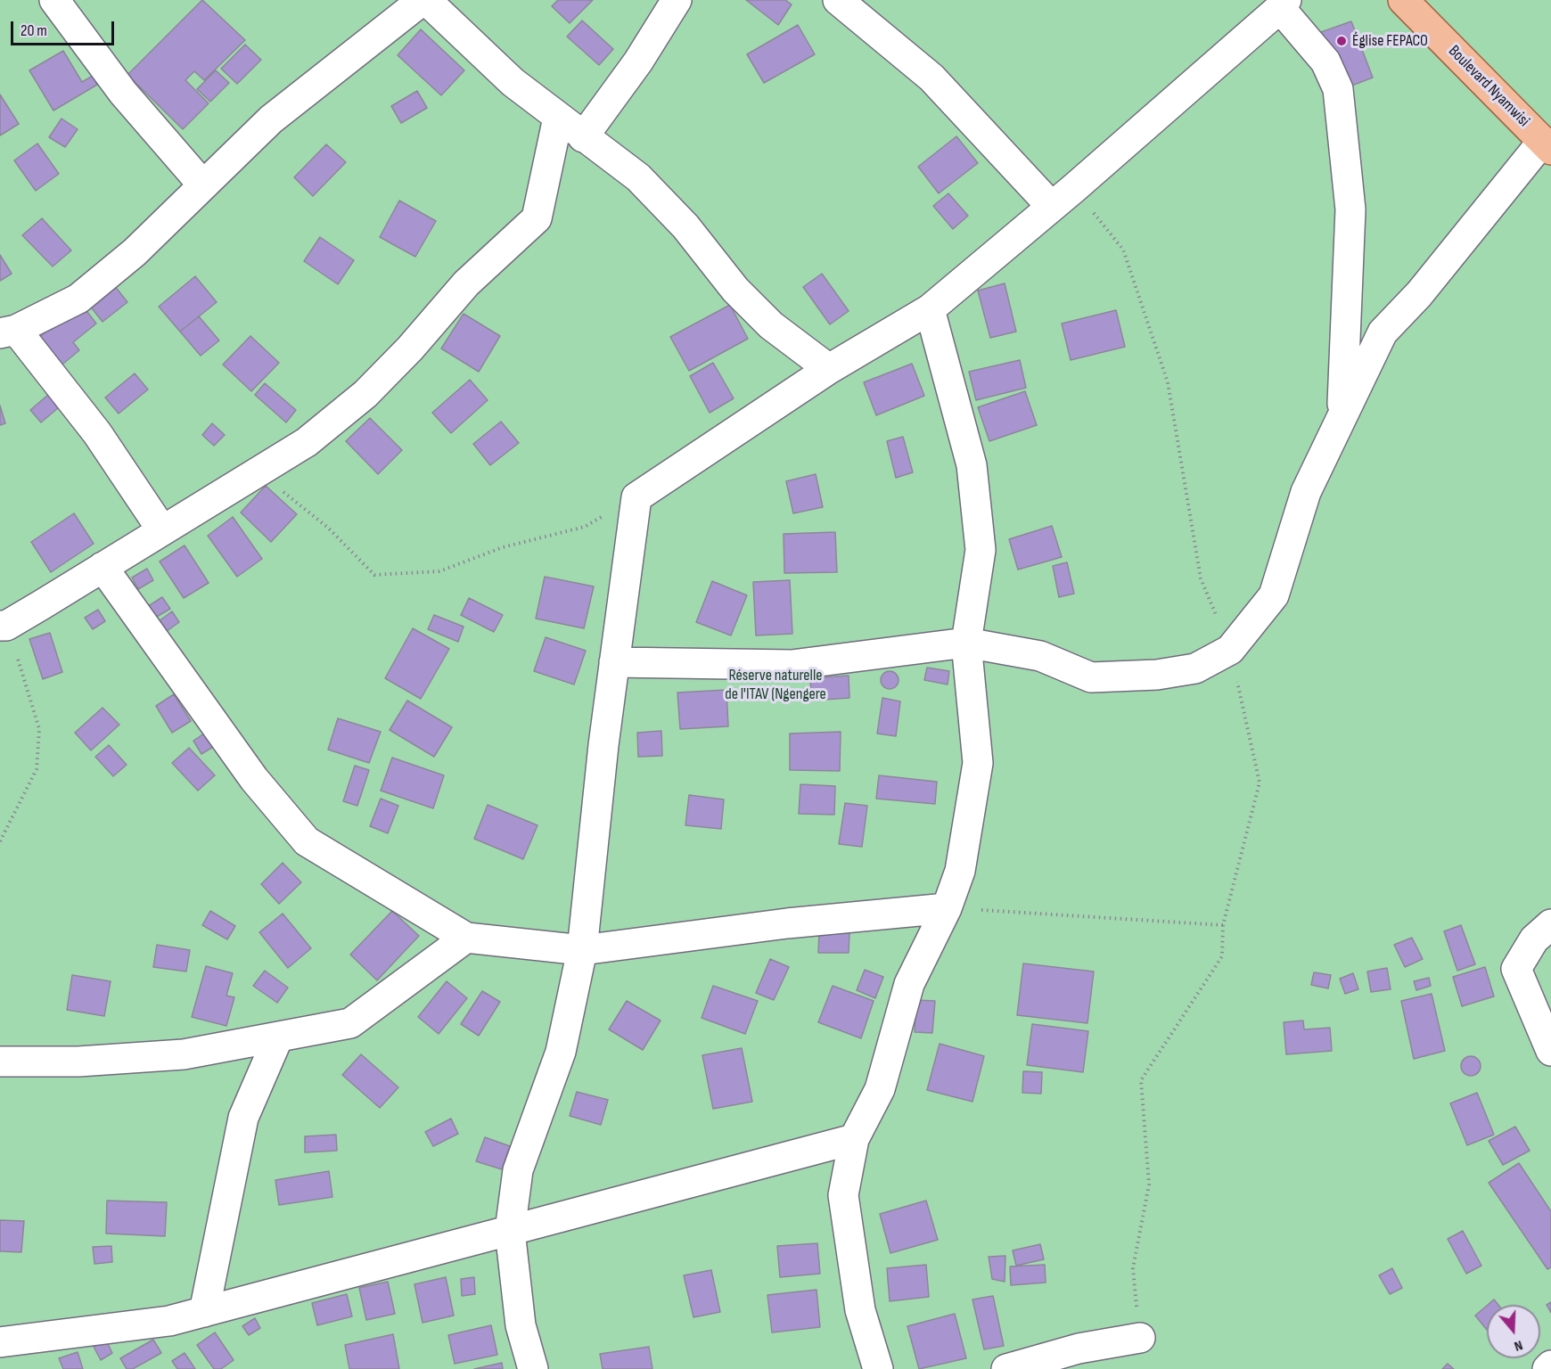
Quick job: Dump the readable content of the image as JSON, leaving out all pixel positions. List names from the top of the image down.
{
  "streets": {
    "main road": ["Boulevard Nyamwisi"]
  },
  "parks": ["Réserve naturelle de l'ITAV (Ngengere"],
  "places": ["Église FEPACO"],
  "scale_bar": "20 m",
  "north": "bottom"
}
